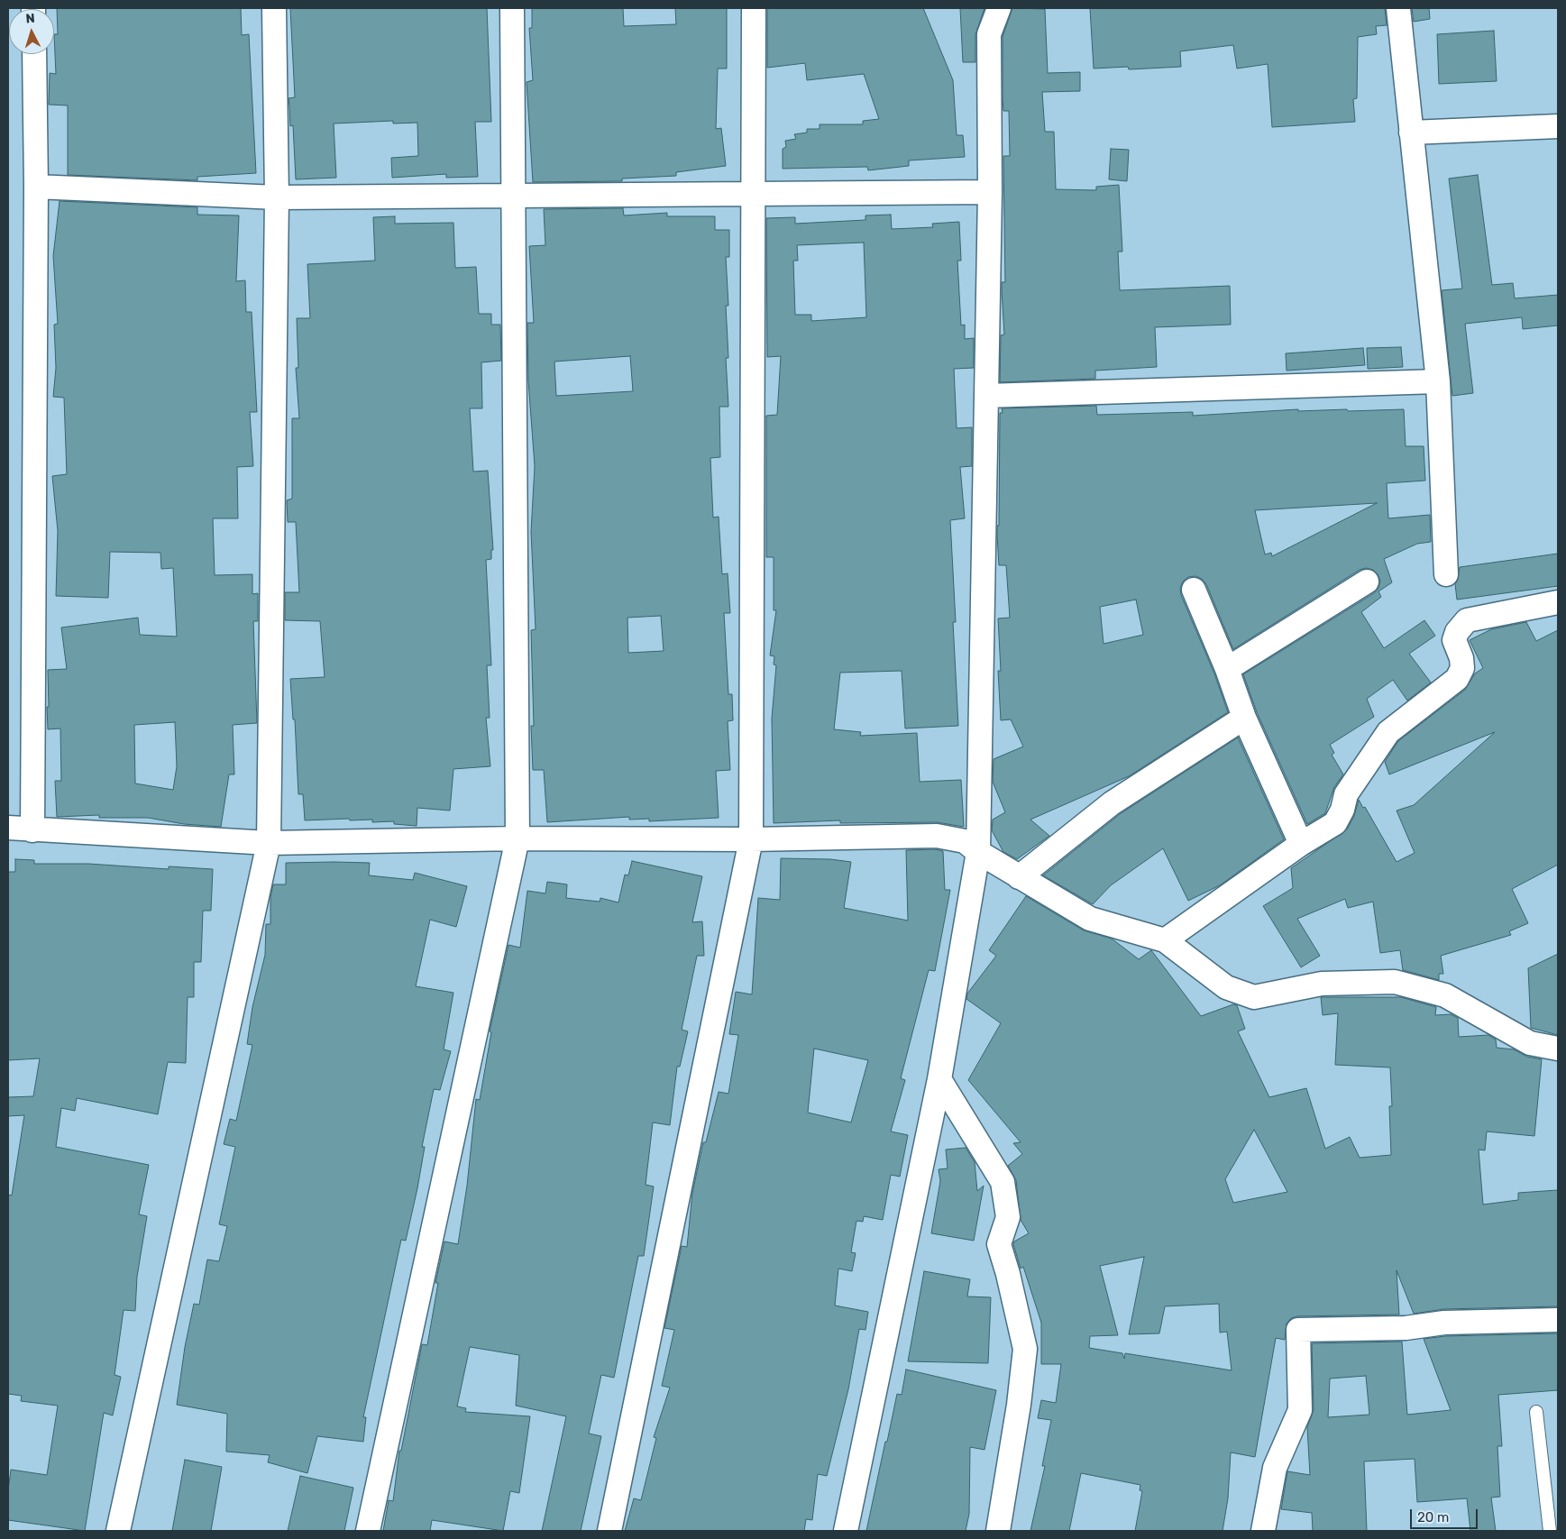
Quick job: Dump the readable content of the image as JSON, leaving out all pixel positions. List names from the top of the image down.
{
  "scale_bar": "20 m",
  "north": "top"
}
